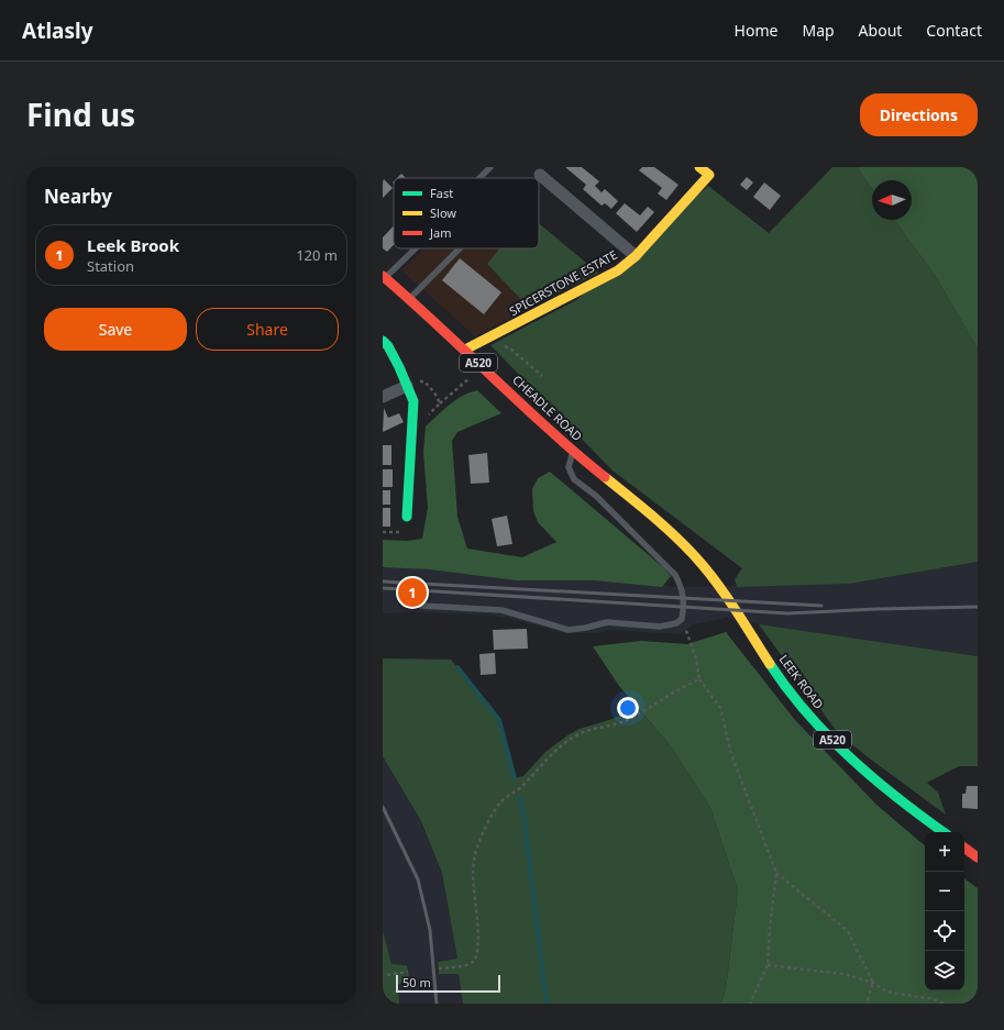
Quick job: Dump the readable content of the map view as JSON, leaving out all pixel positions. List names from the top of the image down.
{
  "streets": {
    "main road": [
      "SPICERSTONE ESTATE",
      "A520",
      "CHEADLE ROAD",
      "LEEK ROAD"
    ]
  },
  "crossings": [
    ["SPICERSTONE ESTATE", "CHEADLE ROAD"],
    ["CHEADLE ROAD", "LEEK ROAD"]
  ],
  "legend": ["Fast", "Slow", "Jam"],
  "scale_bar": "50 m",
  "north": "left",
  "page": {
    "header": "Atlasly",
    "nav": [
      "Home",
      "Map",
      "About",
      "Contact"
    ],
    "title": "Find us",
    "buttons": [
      "Directions",
      ["Save", "Share"]
    ],
    "heading": "Nearby",
    "list": [
      {
        "mark": "1",
        "name": "Leek Brook",
        "note": "Station",
        "value": "120 m"
      }
    ],
    "pins": "1",
    "map_buttons": ["+", "−"],
    "scale": "50 m"
  }
}
